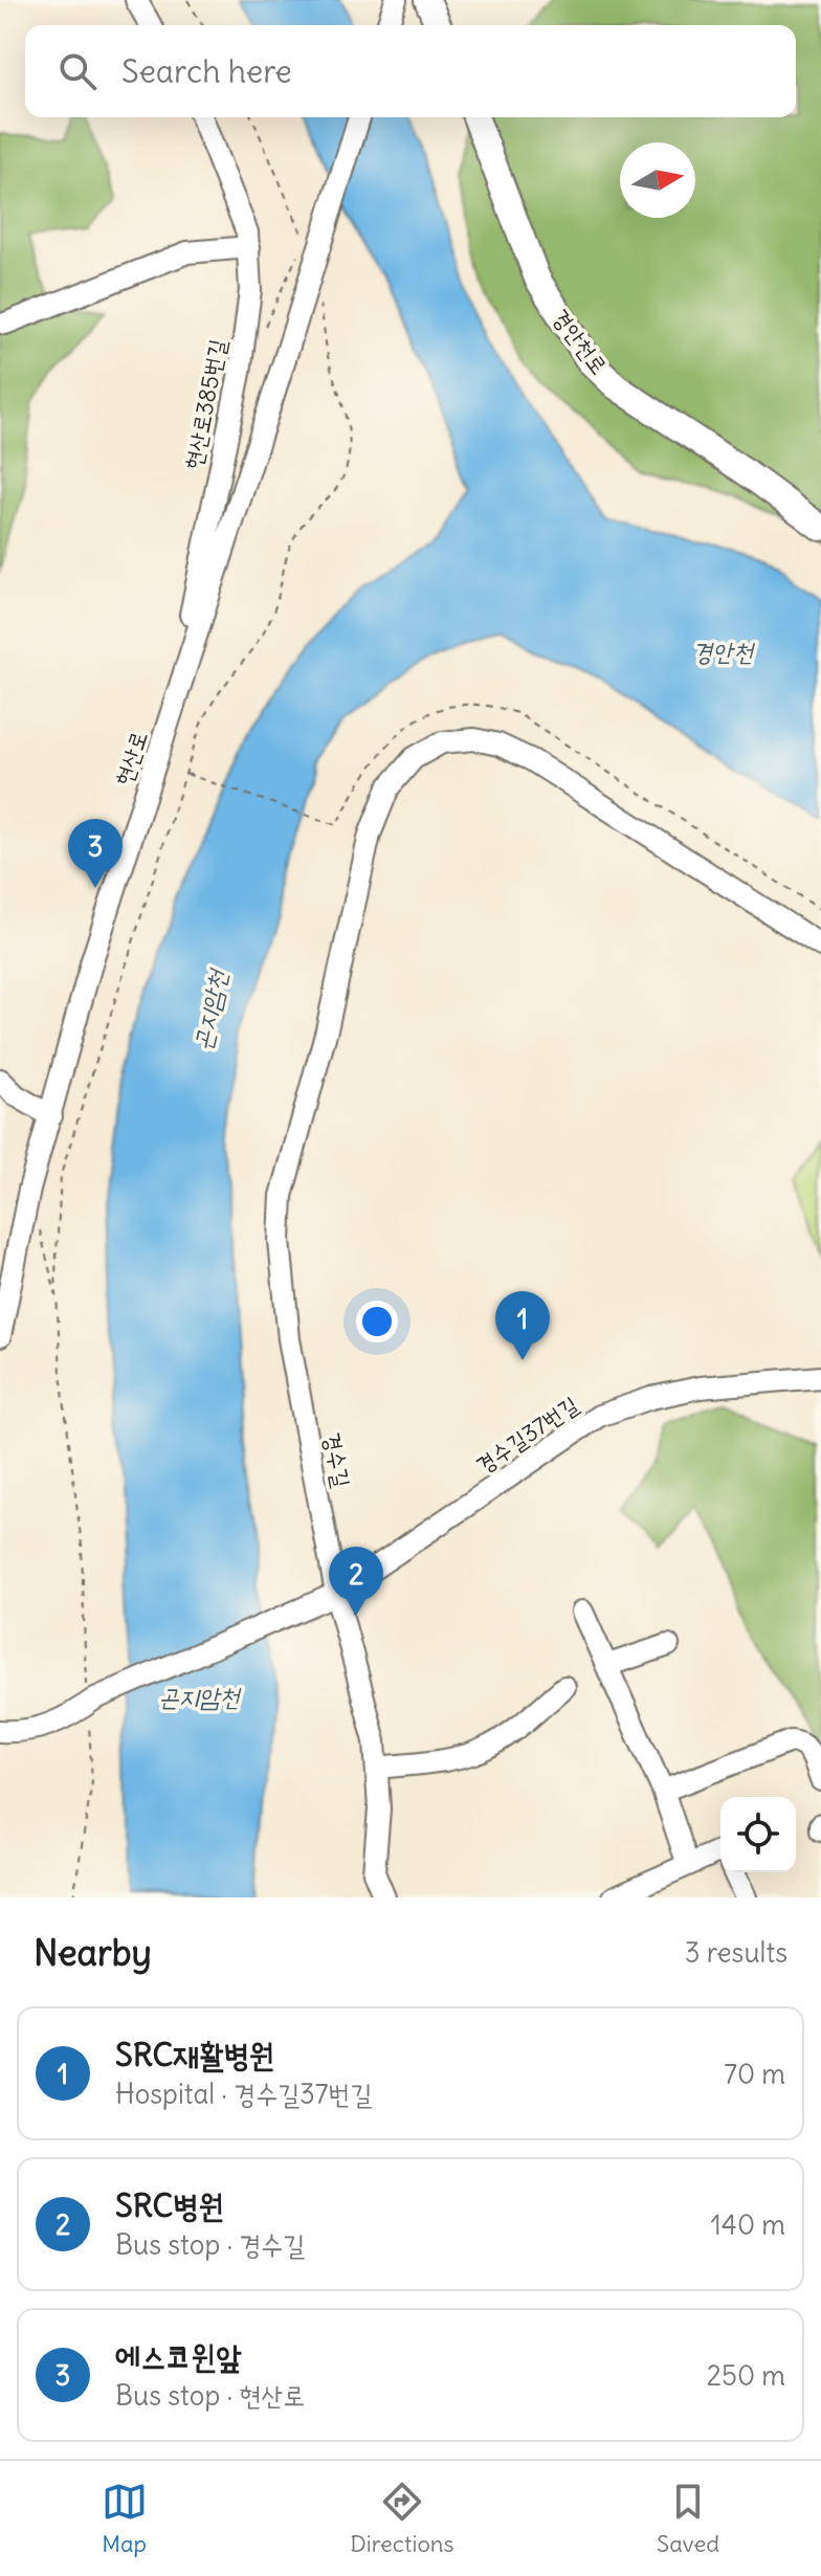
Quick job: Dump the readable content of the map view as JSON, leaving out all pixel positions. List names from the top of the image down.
{
  "streets": {
    "main road": ["경안천로"],
    "street": [
      "현산로385번길",
      "현산로",
      "경수길37번길",
      "경수길"
    ]
  },
  "crossings": [
    ["현산로385번길", "현산로"],
    ["경수길37번길", "경수길"]
  ],
  "water": ["경안천", "곤지암천"],
  "north": "right",
  "page": {
    "search": "Search here",
    "pins": ["3", "1", "2"],
    "heading": ["Nearby", "3 results"],
    "list": [
      {
        "mark": "1",
        "name": "SRC재활병원",
        "note": "Hospital · 경수길37번길",
        "value": "70 m"
      },
      {
        "mark": "2",
        "name": "SRC병원",
        "note": "Bus stop · 경수길",
        "value": "140 m"
      },
      {
        "mark": "3",
        "name": "에스코윈앞",
        "note": "Bus stop · 현산로",
        "value": "250 m"
      }
    ],
    "nav": ["Map", "Directions", "Saved"]
  }
}
